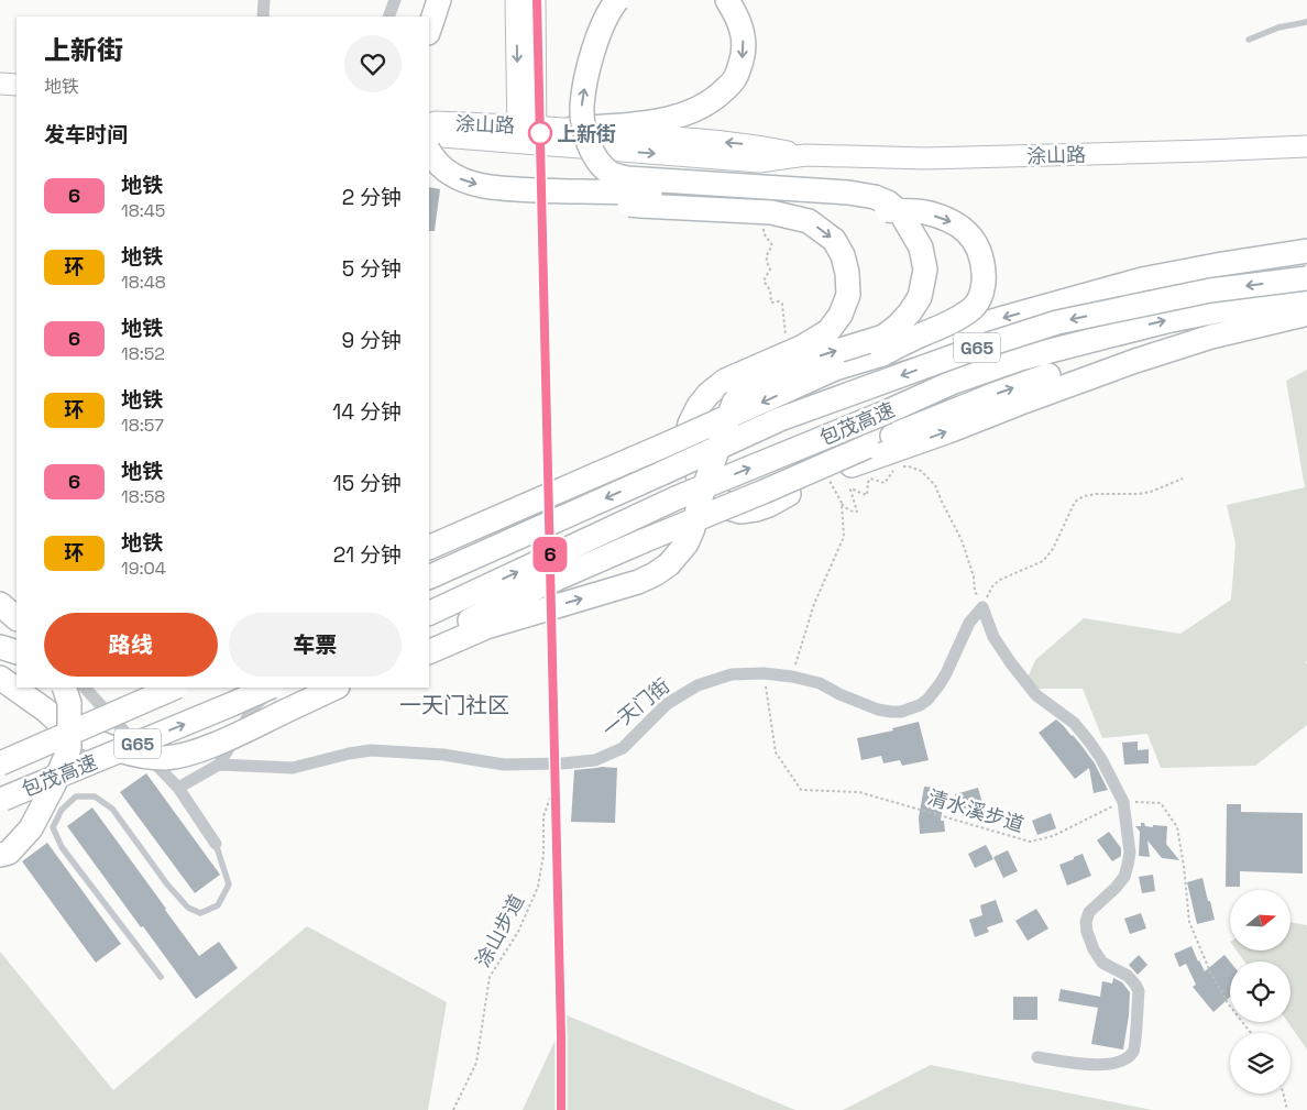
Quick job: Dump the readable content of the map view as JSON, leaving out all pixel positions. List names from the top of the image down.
{
  "streets": {
    "highway": ["G65", "包茂高速"],
    "main road": ["涂山路"],
    "street": ["一天门街"],
    "path": ["清水溪步道", "涂山步道"]
  },
  "crossings": [
    ["一天门街", "清水溪步道"],
    ["一天门街", "涂山步道"]
  ],
  "districts": ["一天门社区"],
  "places": ["上新街"],
  "lines": ["metro line 6"],
  "north": "right",
  "page": {
    "on_map": "6",
    "heading": [
      ["上新街", "地铁"],
      "发车时间"
    ],
    "list": [
      {
        "mark": "6",
        "name": "地铁",
        "note": "18:45",
        "value": "2 分钟"
      },
      {
        "mark": "环",
        "name": "地铁",
        "note": "18:48",
        "value": "5 分钟"
      },
      {
        "mark": "6",
        "name": "地铁",
        "note": "18:52",
        "value": "9 分钟"
      },
      {
        "mark": "环",
        "name": "地铁",
        "note": "18:57",
        "value": "14 分钟"
      },
      {
        "mark": "6",
        "name": "地铁",
        "note": "18:58",
        "value": "15 分钟"
      },
      {
        "mark": "环",
        "name": "地铁",
        "note": "19:04",
        "value": "21 分钟"
      }
    ],
    "buttons": ["路线", "车票"]
  }
}
